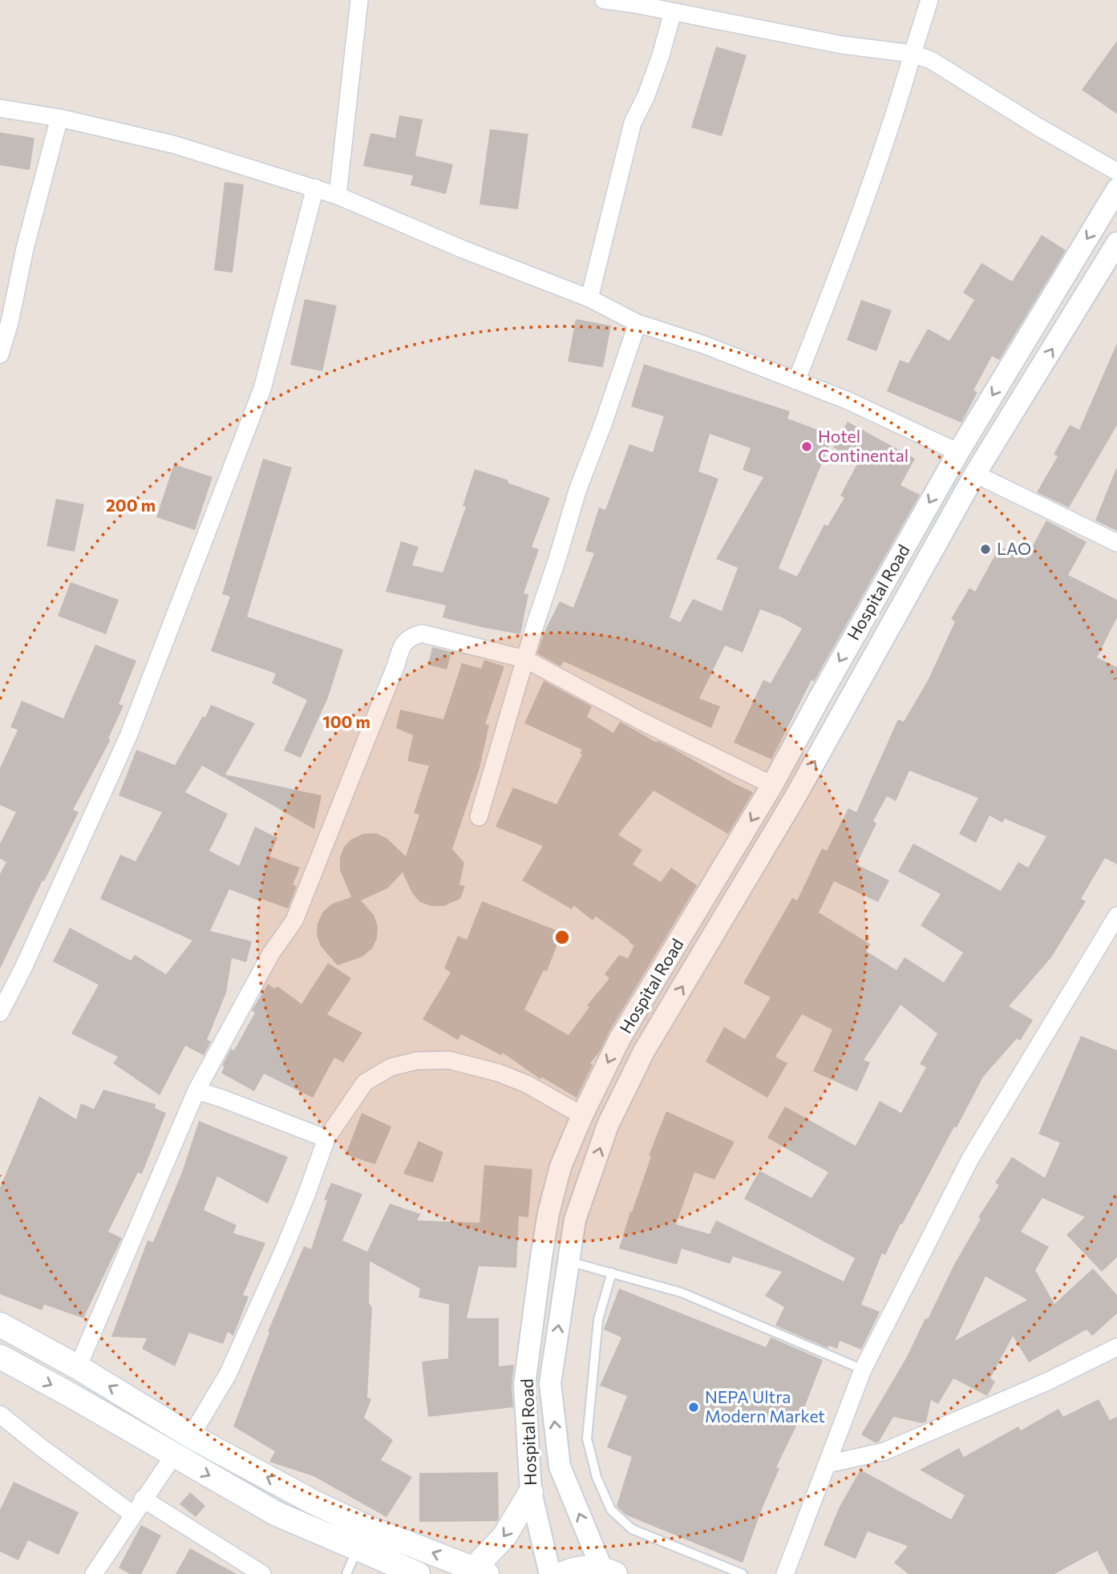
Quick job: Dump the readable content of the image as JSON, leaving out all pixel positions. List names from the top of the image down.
{
  "streets": {
    "street": ["Hospital Road"]
  },
  "places": ["Hotel Continental", "LAO", "NEPA Ultra Modern Market"],
  "rings": ["200 m", "100 m"]
}
